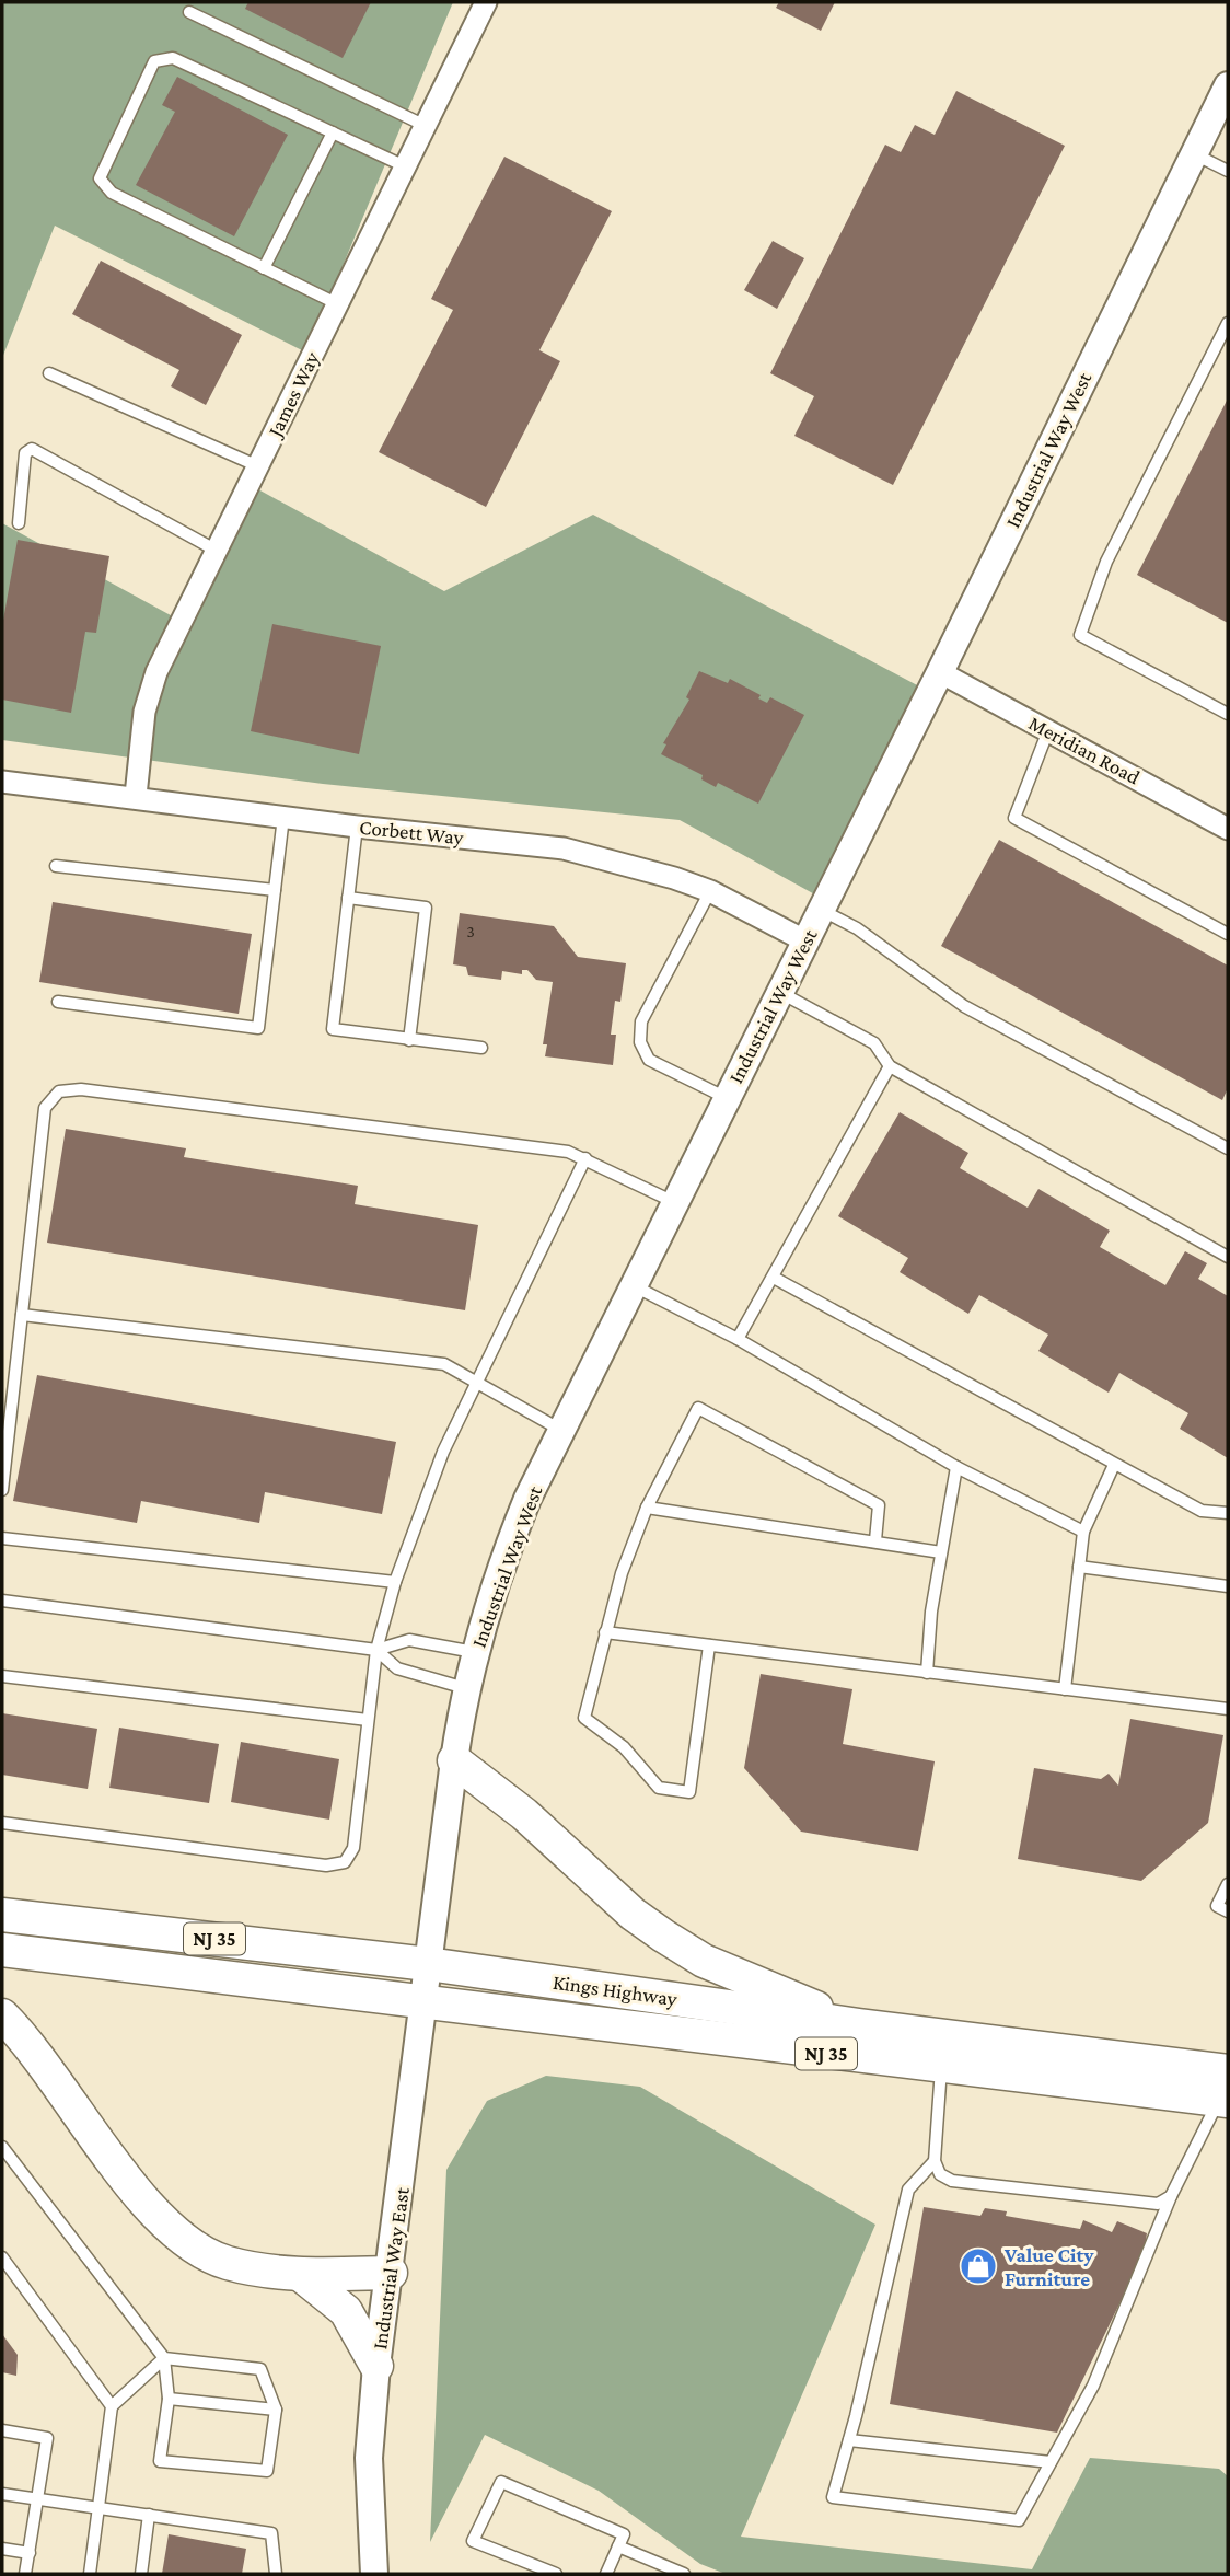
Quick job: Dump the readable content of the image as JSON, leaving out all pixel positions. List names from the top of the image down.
{
  "streets": {
    "main road": ["NJ 35", "Kings Highway"],
    "street": [
      "James Way",
      "Industrial Way West",
      "Meridian Road",
      "Corbett Way",
      "Industrial Way East"
    ]
  },
  "crossings": [
    ["James Way", "Corbett Way"],
    ["Industrial Way West", "Meridian Road"],
    ["Industrial Way West", "Corbett Way"],
    ["Industrial Way West", "Kings Highway"],
    ["Industrial Way West", "Industrial Way East"],
    ["Kings Highway", "Industrial Way East"]
  ],
  "places": {
    "shop": ["Value City Furniture"]
  },
  "house_numbers": ["3"]
}
